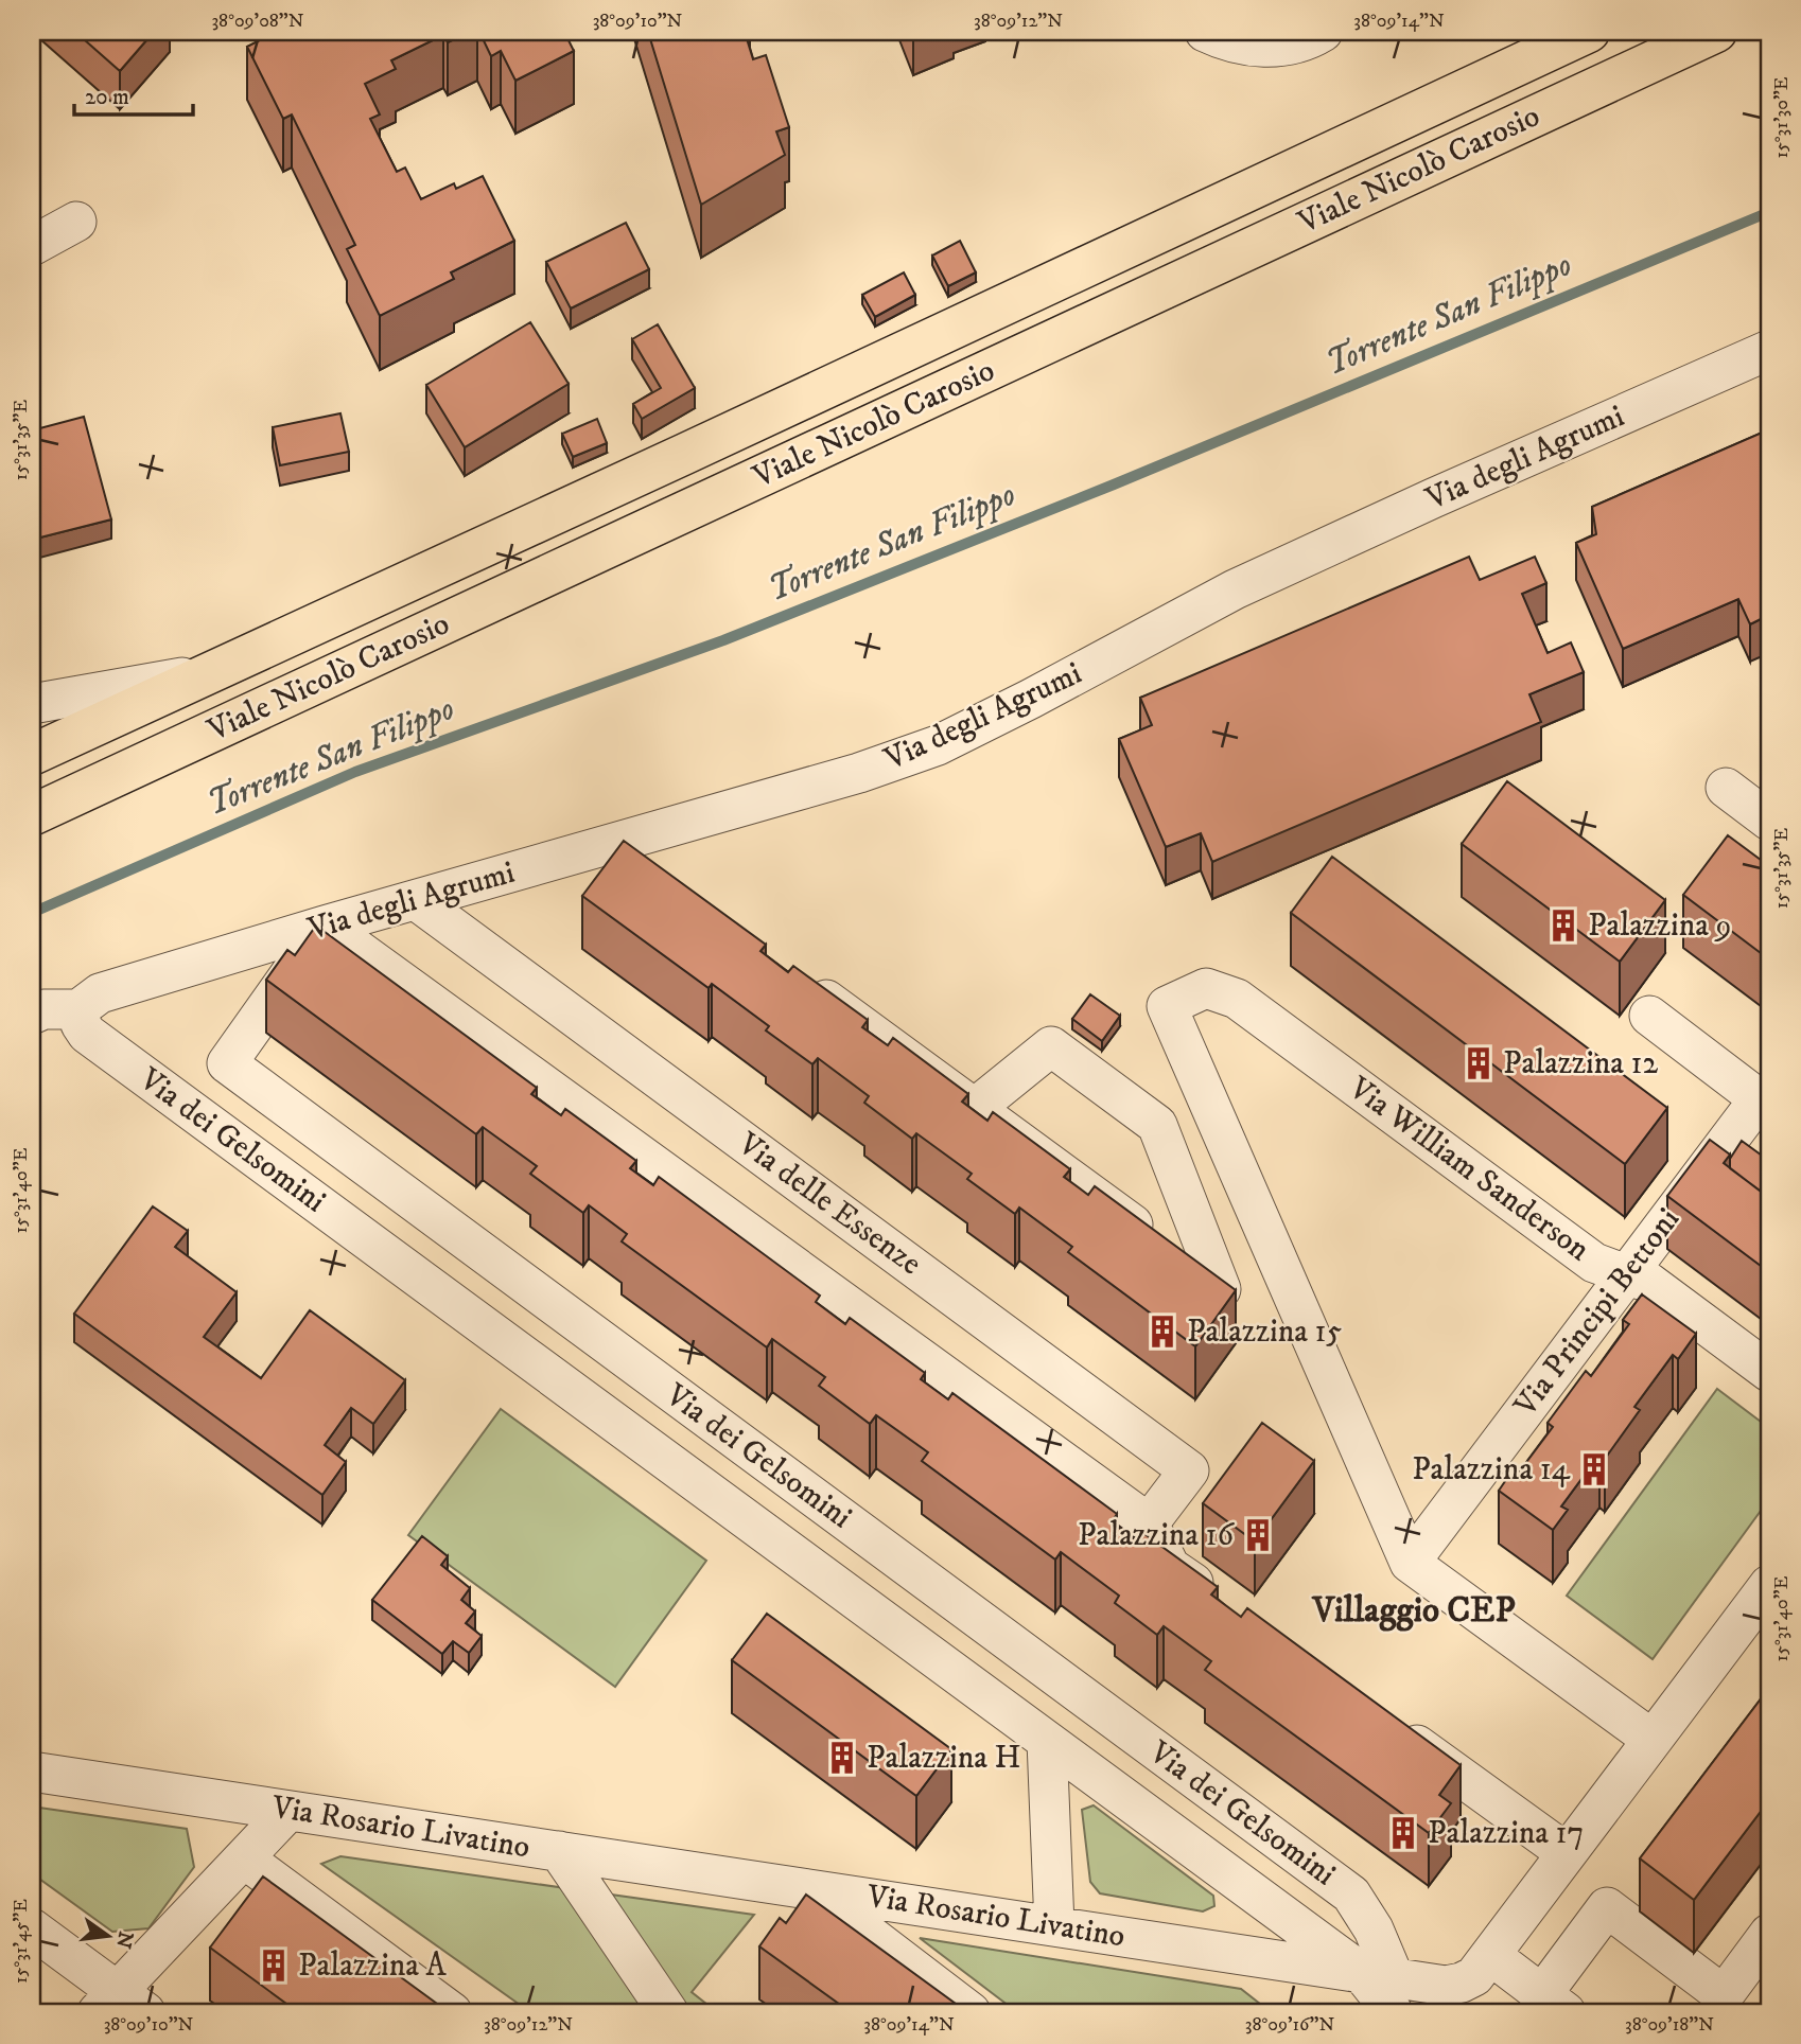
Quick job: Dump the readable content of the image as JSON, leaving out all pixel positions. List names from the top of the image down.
{
  "streets": {
    "main road": ["Viale Nicolò Carosio"],
    "street": [
      "Via degli Agrumi",
      "Via dei Gelsomini",
      "Via William Sanderson",
      "Via delle Essenze",
      "Via Principi Bettoni",
      "Via Rosario Livatino"
    ]
  },
  "crossings": [
    ["Via degli Agrumi", "Via dei Gelsomini"],
    ["Via degli Agrumi", "Via delle Essenze"],
    ["Via dei Gelsomini", "Via Rosario Livatino"],
    ["Via William Sanderson", "Via Principi Bettoni"]
  ],
  "districts": ["Villaggio CEP"],
  "water": ["Torrente San Filippo"],
  "places": {
    "building": [
      "Palazzina 9",
      "Palazzina 12",
      "Palazzina 15",
      "Palazzina 14",
      "Palazzina 16",
      "Palazzina H",
      "Palazzina 17",
      "Palazzina A"
    ]
  },
  "scale_bar": "20 m",
  "north": "right",
  "coordinates": [
    "38°09'08\"N",
    "38°09'10\"N",
    "38°09'12\"N",
    "38°09'14\"N",
    "15°31'30\"E",
    "15°31'35\"E",
    "15°31'40\"E",
    "15°31'45\"E",
    "38°09'16\"N",
    "38°09'18\"N"
  ]
}
